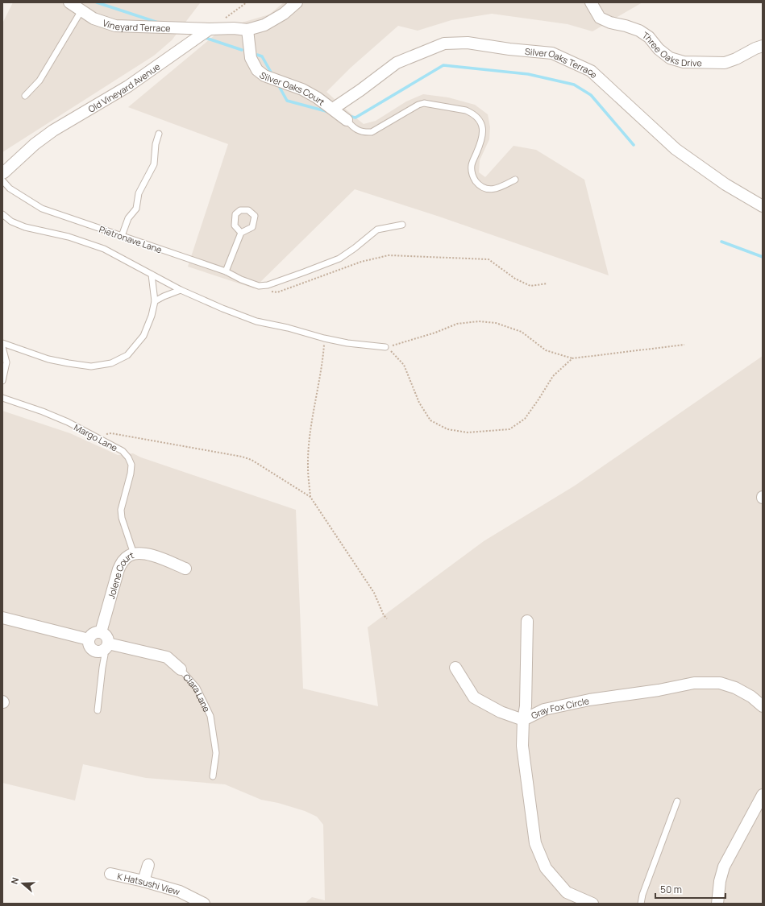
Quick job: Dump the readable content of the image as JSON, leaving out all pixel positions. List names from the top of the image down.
{
  "streets": {
    "street": [
      "Vineyard Terrace",
      "Three Oaks Drive",
      "Silver Oaks Terrace",
      "Old Vineyard Avenue",
      "Silver Oaks Court",
      "Jolene Court",
      "Clara Lane",
      "Gray Fox Circle",
      "K Hatsushi View"
    ],
    "lane": ["Pietronave Lane", "Margo Lane"]
  },
  "crossings": [
    ["Vineyard Terrace", "Old Vineyard Avenue"],
    ["Vineyard Terrace", "Silver Oaks Court"],
    ["Silver Oaks Terrace", "Silver Oaks Court"],
    ["Margo Lane", "Jolene Court"],
    ["Jolene Court", "Clara Lane"]
  ],
  "scale_bar": "50 m",
  "north": "left"
}
